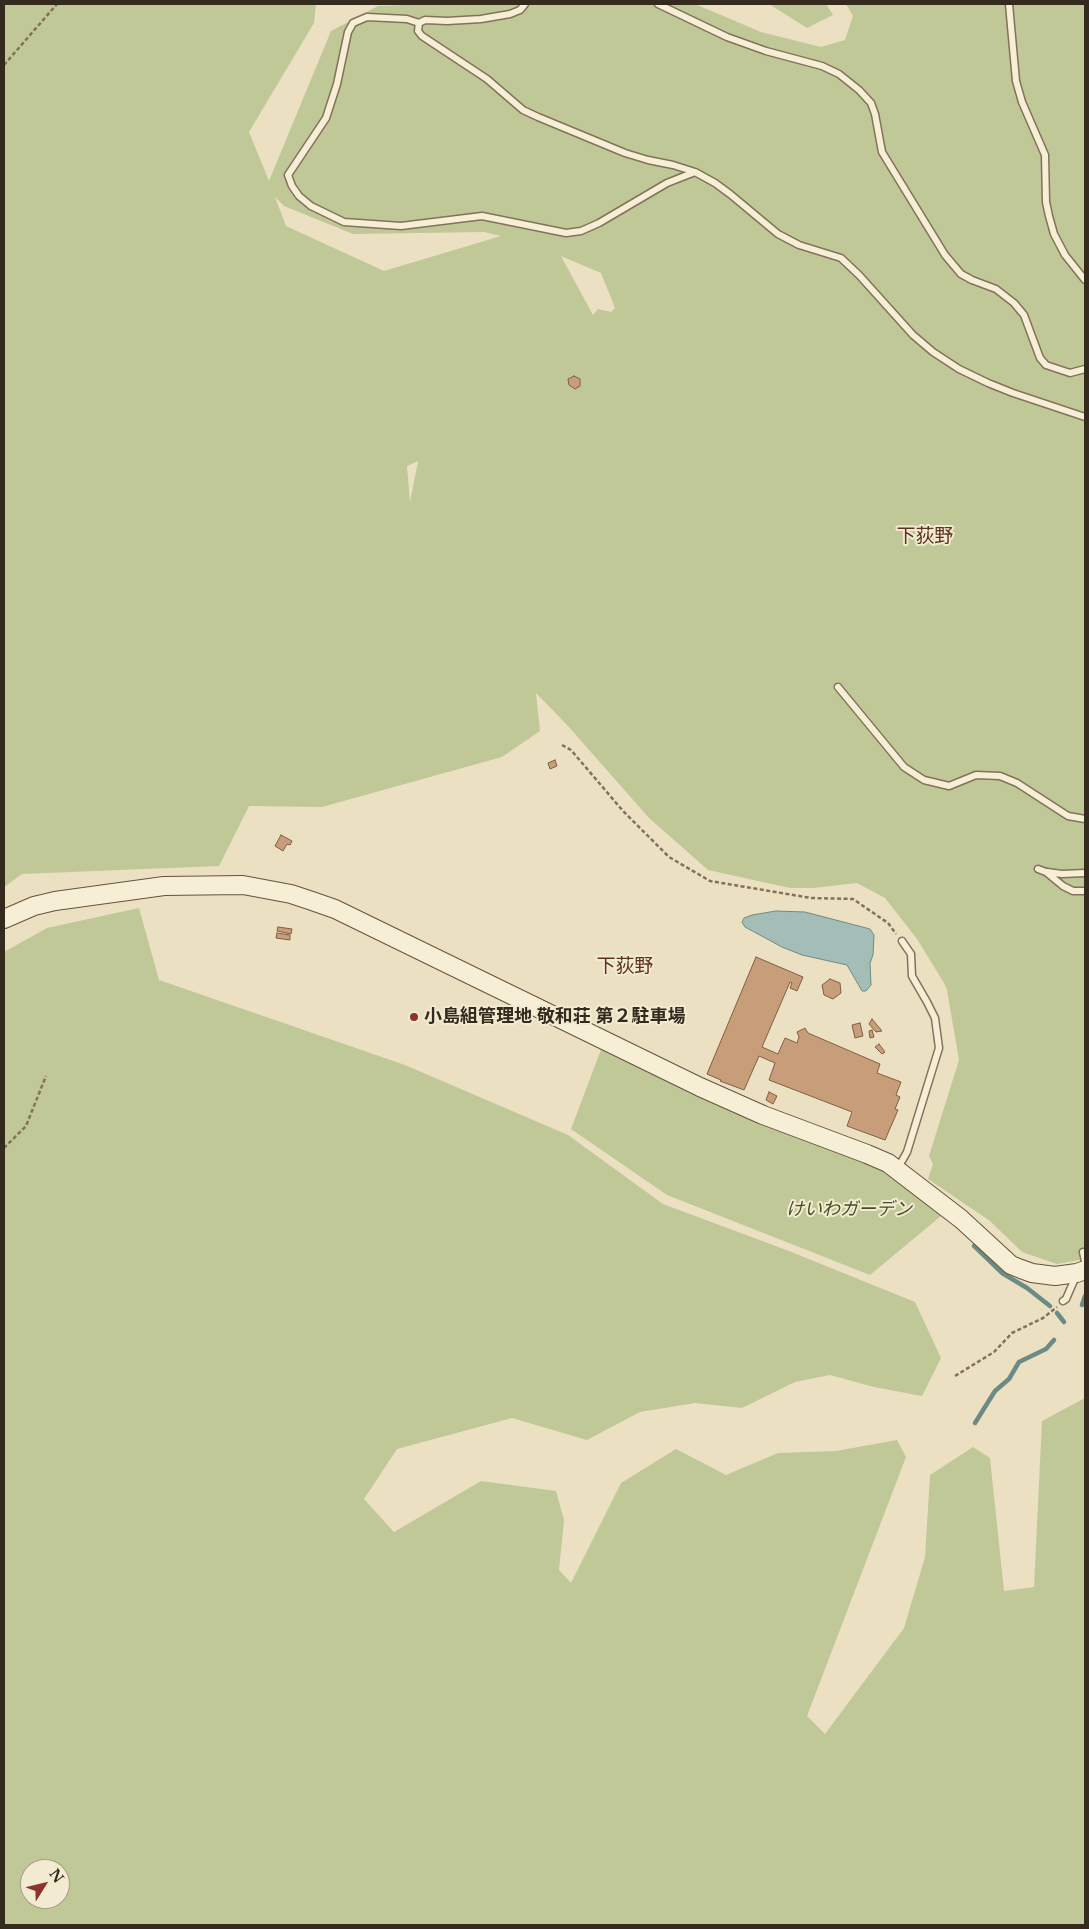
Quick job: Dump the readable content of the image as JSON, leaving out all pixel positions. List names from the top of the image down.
{
  "districts": ["下荻野", "下荻野"],
  "parks": ["けいわガーデン"],
  "places": ["小島組管理地 敬和荘 第２駐車場"],
  "north": "top right"
}
